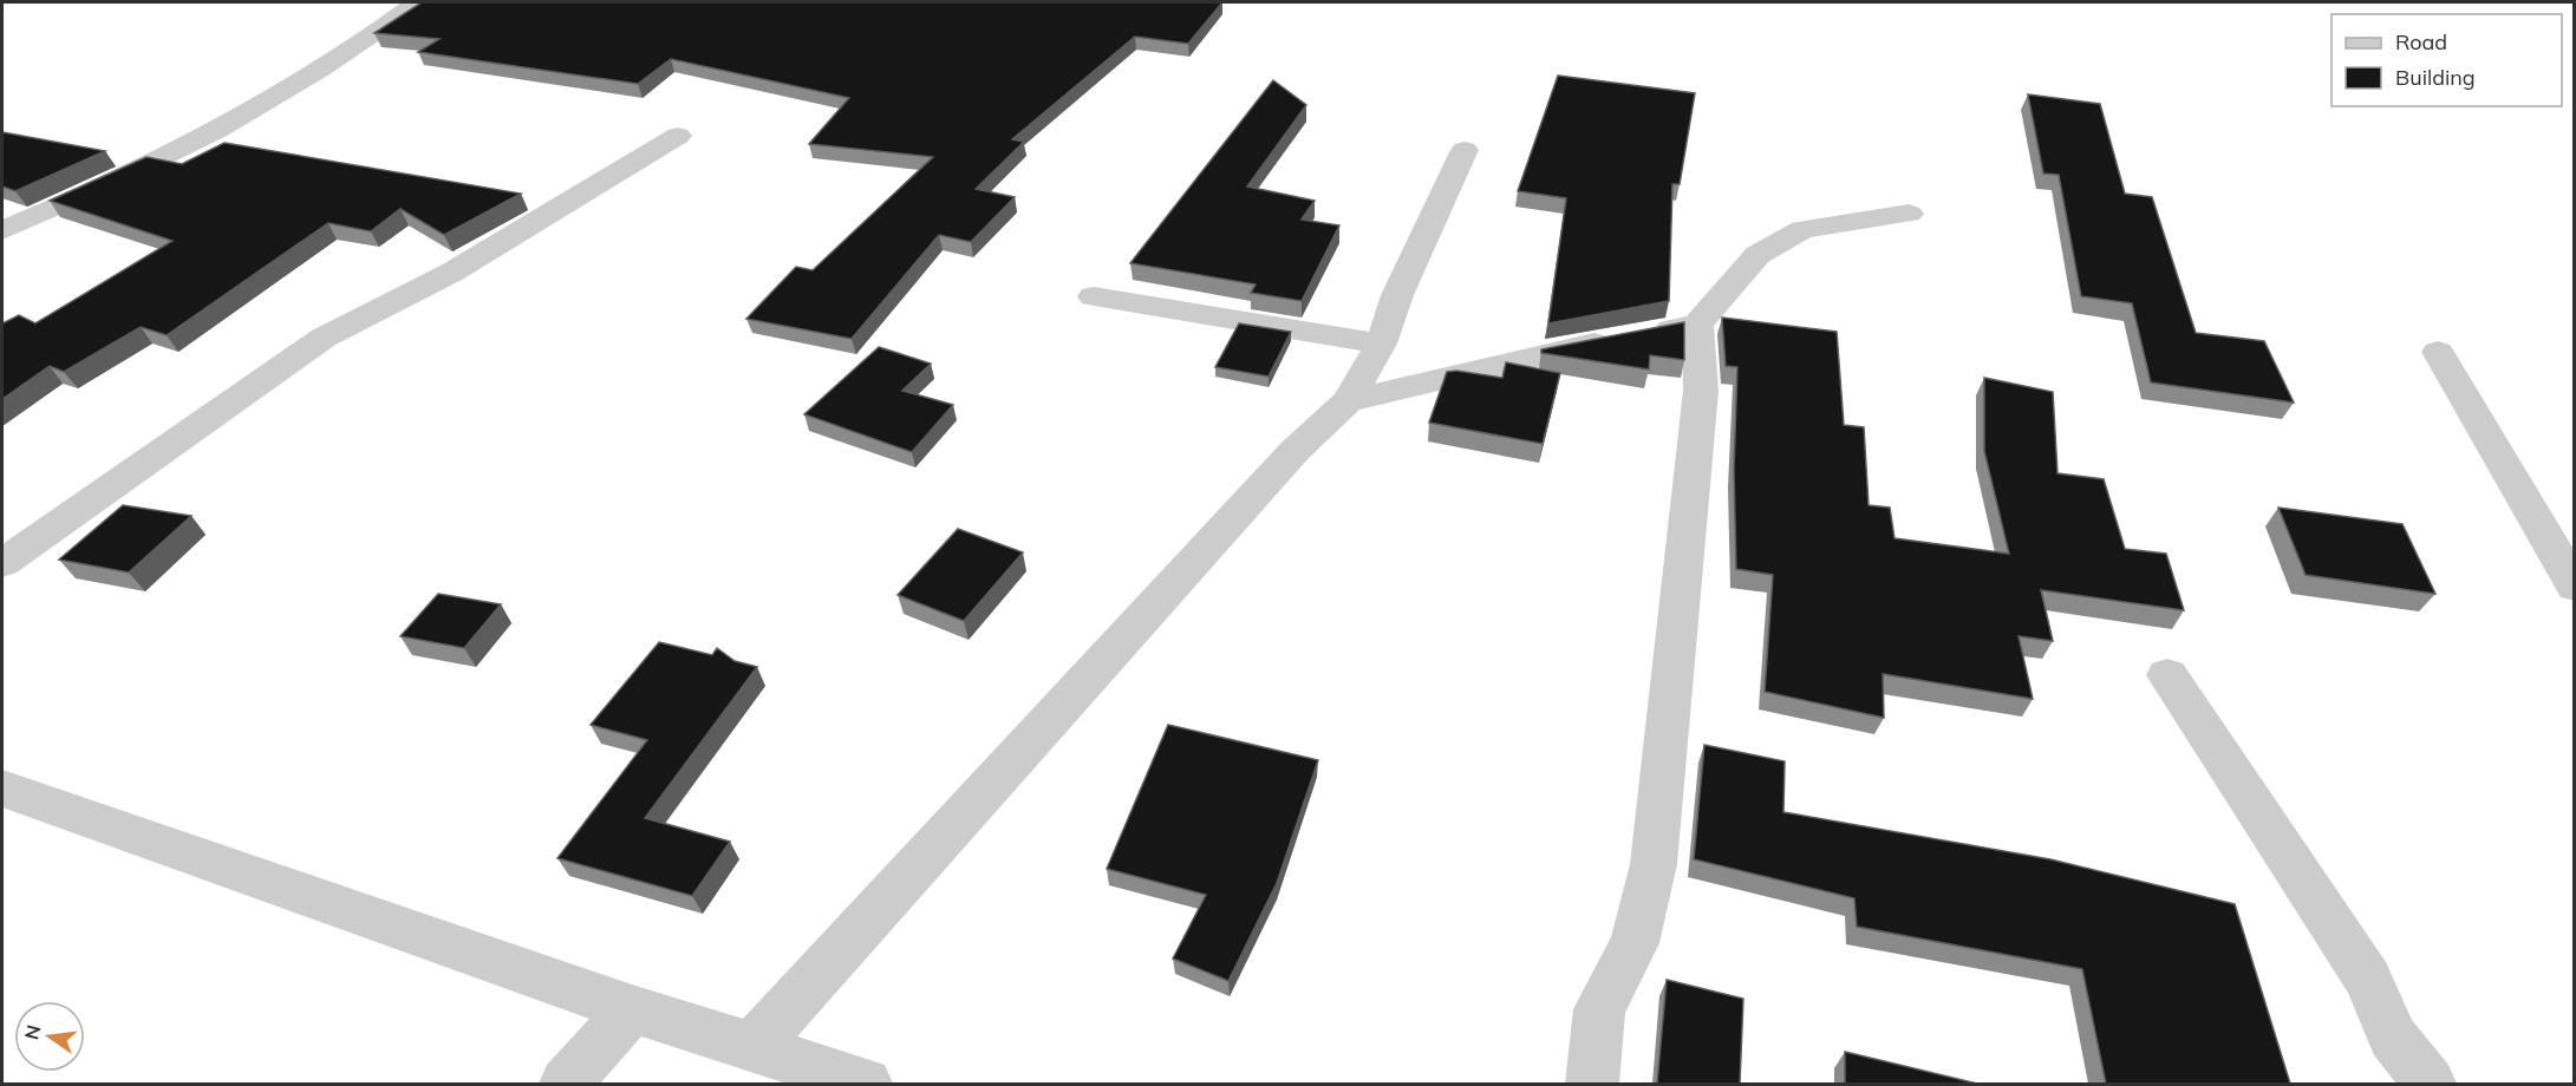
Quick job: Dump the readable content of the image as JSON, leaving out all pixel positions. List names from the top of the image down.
{
  "legend": ["Road", "Building"],
  "north": "left"
}
